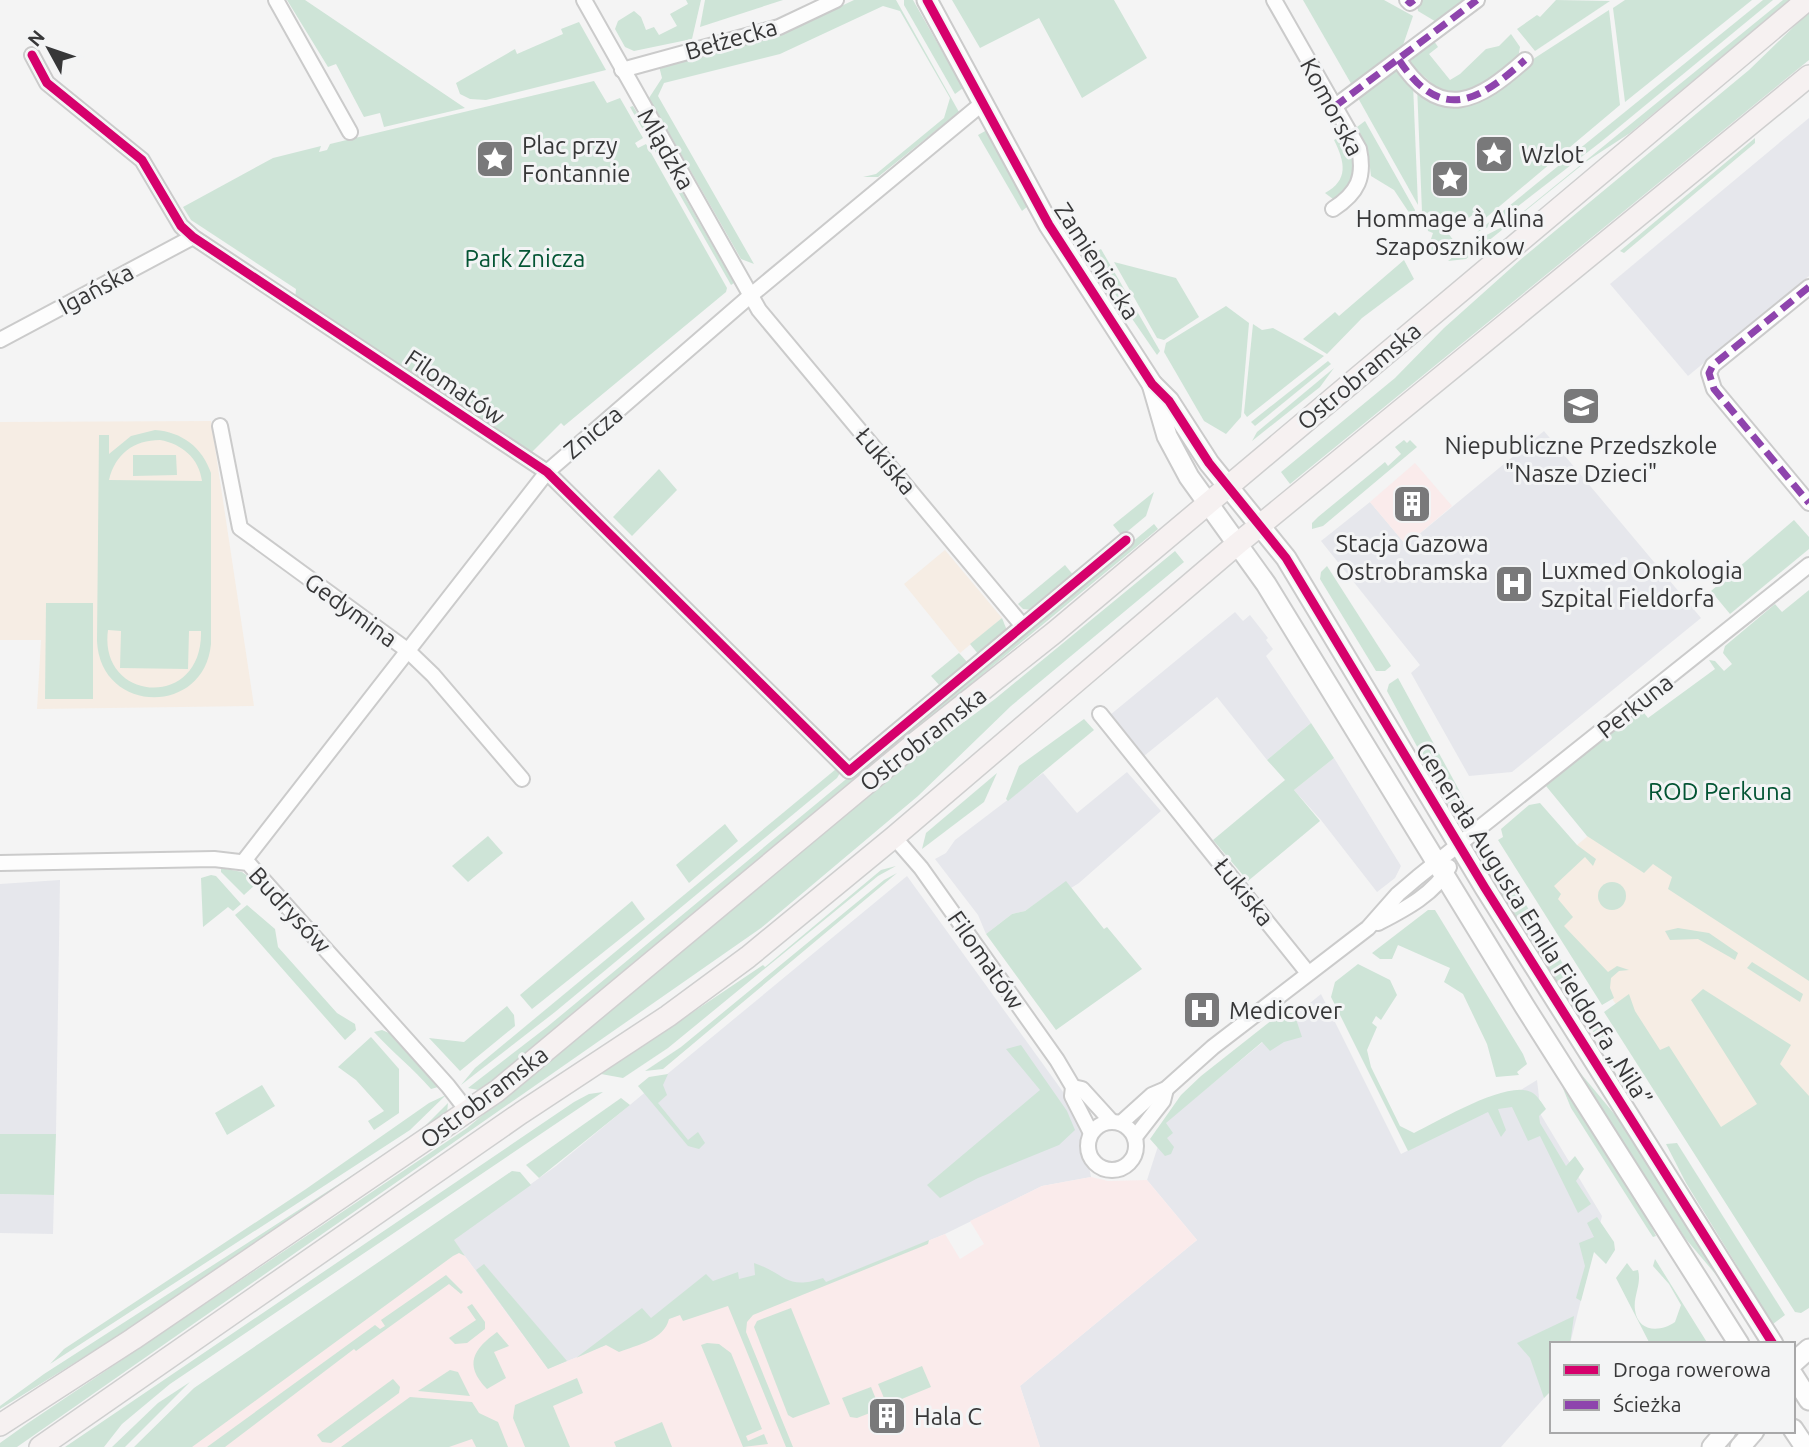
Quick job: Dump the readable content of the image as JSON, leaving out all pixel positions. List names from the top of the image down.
{
  "streets": {
    "main road": ["Ostrobramska"],
    "street": [
      "Bełżecka",
      "Komorska",
      "Mlądzka",
      "Zamieniecka",
      "Igańska",
      "Filomatów",
      "Znicza",
      "Łukiska",
      "Gedymina",
      "Perkuna",
      "Budrysów",
      "Generała Augusta Emila Fieldorfa „Nila”"
    ]
  },
  "crossings": [
    ["Bełżecka", "Mlądzka"],
    ["Mlądzka", "Znicza"],
    ["Mlądzka", "Łukiska"],
    ["Zamieniecka", "Ostrobramska"],
    ["Zamieniecka", "Znicza"],
    ["Zamieniecka", "Generała Augusta Emila Fieldorfa „Nila”"],
    ["Igańska", "Filomatów"],
    ["Ostrobramska", "Filomatów"],
    ["Ostrobramska", "Budrysów"],
    ["Ostrobramska", "Generała Augusta Emila Fieldorfa „Nila”"],
    ["Filomatów", "Znicza"],
    ["Filomatów", "Łukiska"],
    ["Filomatów", "Perkuna"],
    ["Znicza", "Łukiska"],
    ["Znicza", "Gedymina"],
    ["Znicza", "Budrysów"],
    ["Łukiska", "Perkuna"],
    ["Perkuna", "Generała Augusta Emila Fieldorfa „Nila”"]
  ],
  "parks": ["Park Znicza", "ROD Perkuna"],
  "places": {
    "place": ["Wzlot", "Plac przy Fontannie", "Hommage à Alina Szaposznikow"],
    "school or university": ["Niepubliczne Przedszkole \"Nasze Dzieci\""],
    "building": ["Stacja Gazowa Ostrobramska", "Hala C"],
    "hospital": ["Luxmed Onkologia Szpital Fieldorfa", "Medicover"]
  },
  "legend": ["Droga rowerowa", "Ścieżka"],
  "north": "top left"
}
